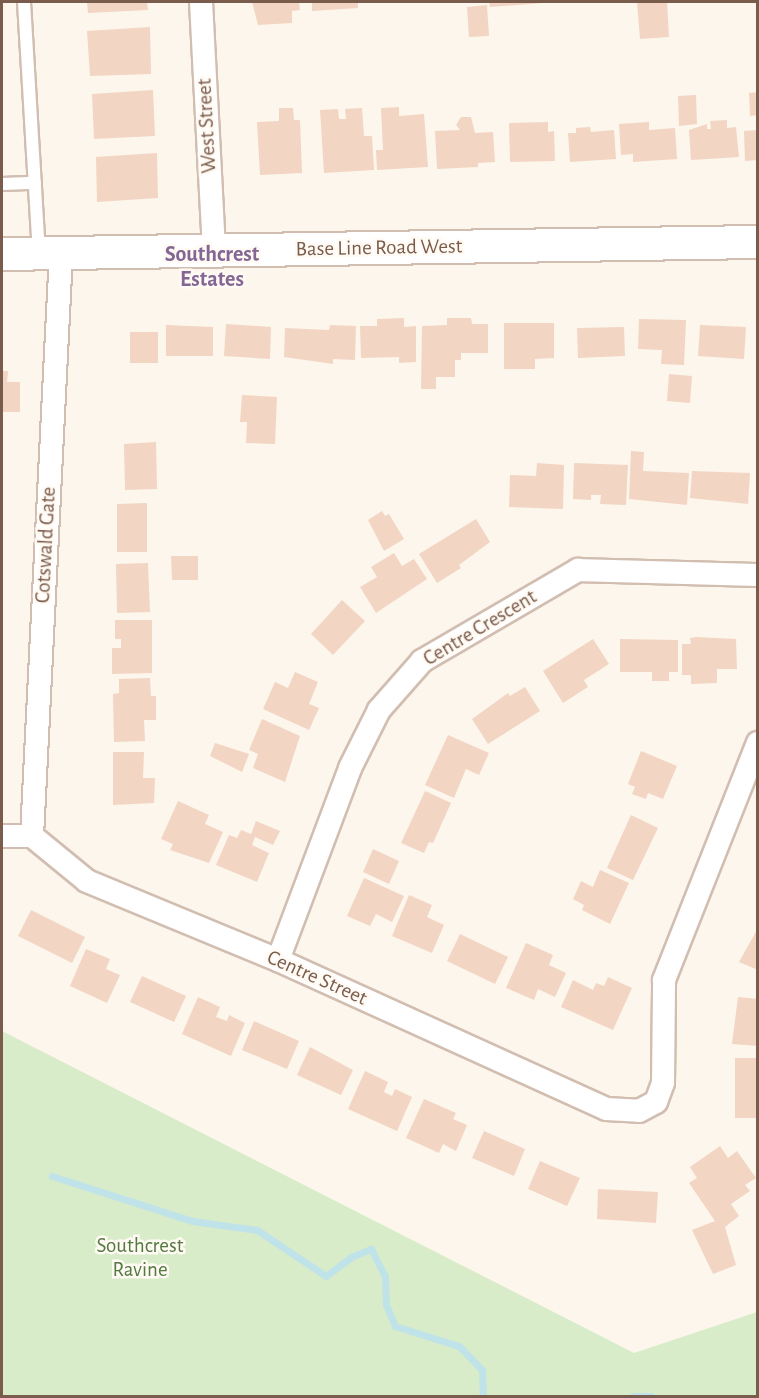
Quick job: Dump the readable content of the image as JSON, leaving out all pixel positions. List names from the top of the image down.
{
  "streets": {
    "street": [
      "West Street",
      "Base Line Road West",
      "Cotswald Gate",
      "Centre Crescent",
      "Centre Street"
    ]
  },
  "crossings": [
    ["West Street", "Base Line Road West"],
    ["Base Line Road West", "Cotswald Gate"],
    ["Cotswald Gate", "Centre Street"],
    ["Centre Crescent", "Centre Street"]
  ],
  "districts": ["Southcrest Estates"],
  "parks": ["Southcrest Ravine"]
}
